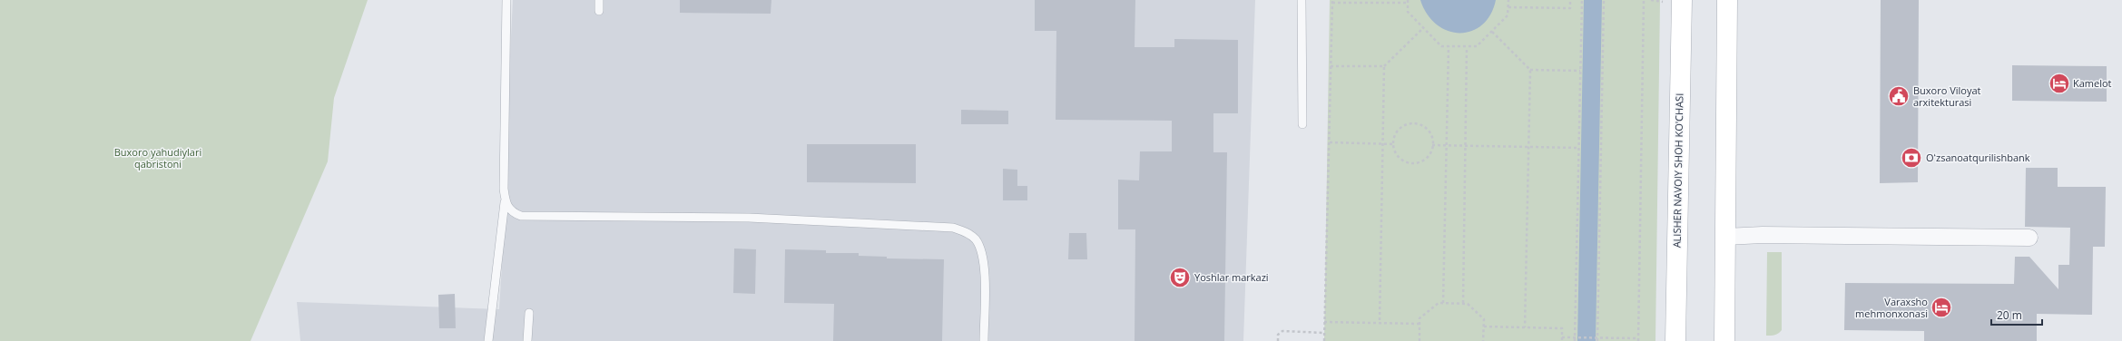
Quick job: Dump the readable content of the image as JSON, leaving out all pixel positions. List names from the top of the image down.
{
  "streets": {
    "main road": ["ALISHER NAVOIY SHOH KO'CHASI"]
  },
  "parks": ["Buxoro yahudiylari qabristoni"],
  "places": {
    "hotel": ["Kamelot", "Varaxsho mehmonxonasi"],
    "public building": ["Buxoro Viloyat arxitekturasi"],
    "bank": ["Oʻzsanoatqurilishbank"],
    "theatre": ["Yoshlar markazi"]
  },
  "scale_bar": "20 m"
}
